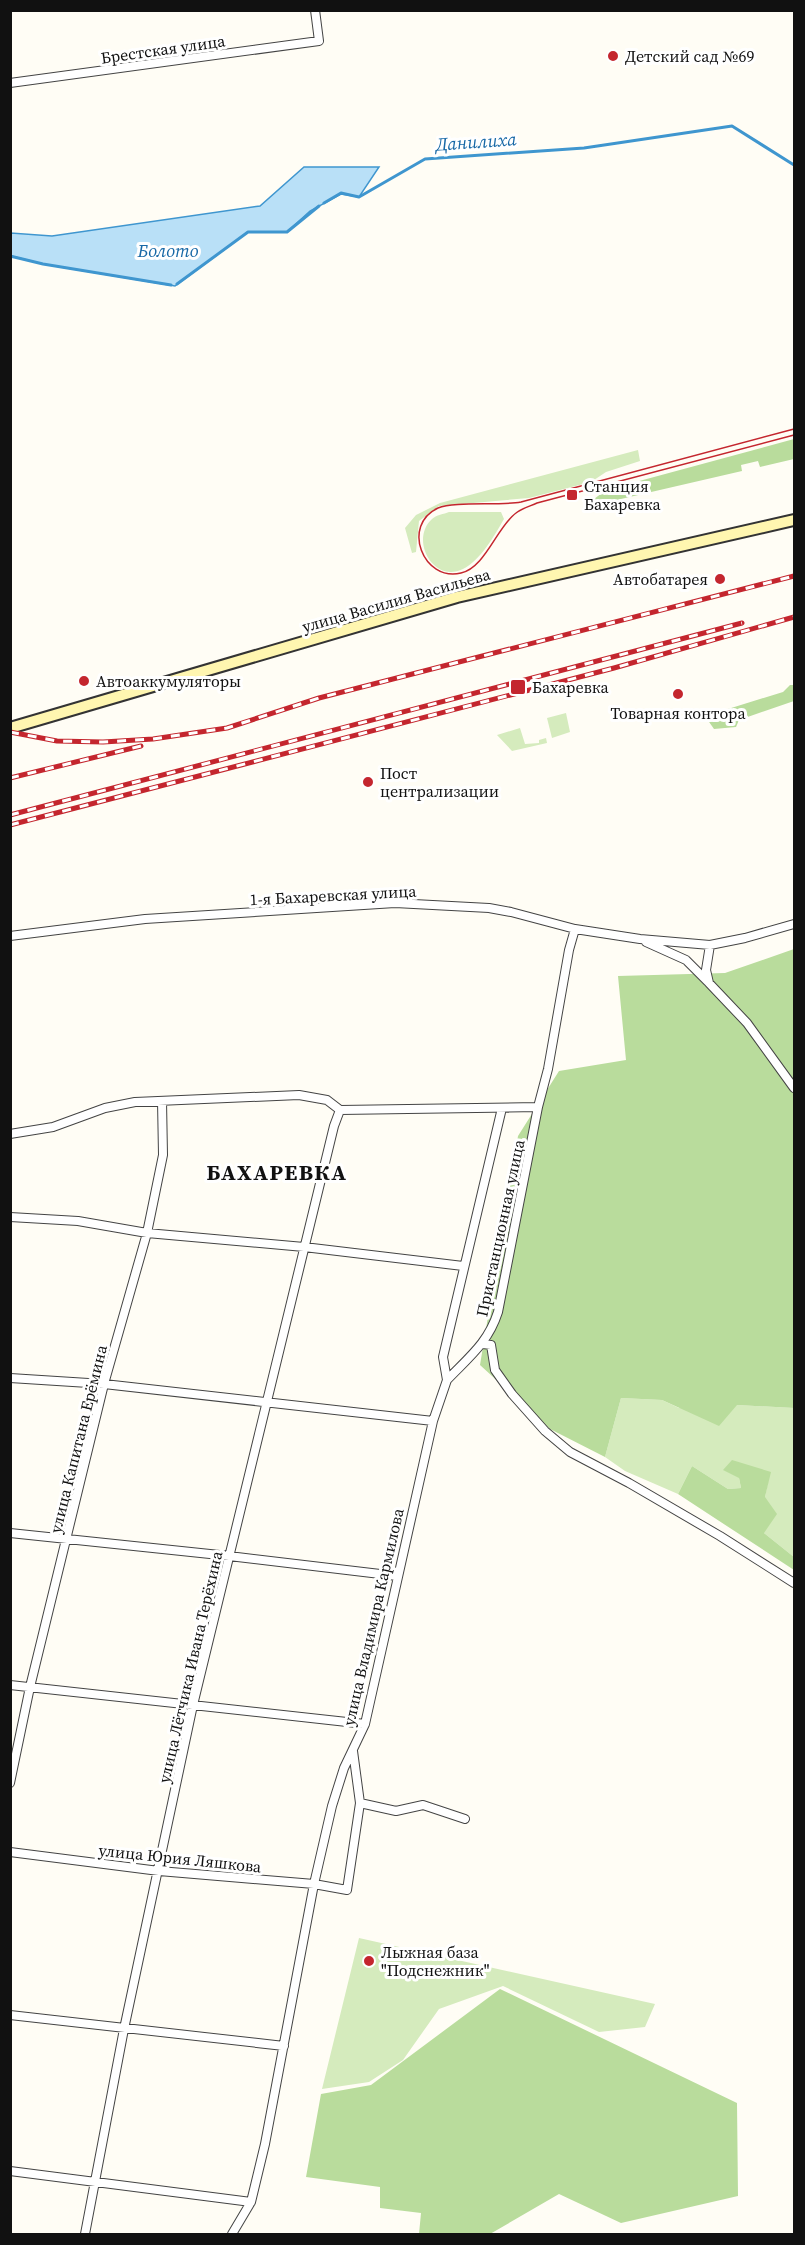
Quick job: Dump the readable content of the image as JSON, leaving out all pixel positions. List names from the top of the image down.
{
  "streets": {
    "main road": ["улица Василия Васильева"],
    "street": [
      "Брестская улица",
      "1-я Бахаревская улица",
      "Пристанционная улица",
      "улица Капитана Ерёмина",
      "улица Владимира Кармилова",
      "улица Лётчика Ивана Терёхина",
      "улица Юрия Ляшкова"
    ]
  },
  "crossings": [
    ["1-я Бахаревская улица", "Пристанционная улица"],
    ["Пристанционная улица", "улица Владимира Кармилова"],
    ["улица Владимира Кармилова", "улица Юрия Ляшкова"],
    ["улица Лётчика Ивана Терёхина", "улица Юрия Ляшкова"]
  ],
  "districts": ["БАХАРЕВКА"],
  "water": ["Данилиха", "Болото"],
  "places": {
    "other": [
      "Детский сад №69",
      "Автобатарея",
      "Автоаккумуляторы",
      "Товарная контора",
      "Пост централизации",
      "Лыжная база \"Подснежник\""
    ],
    "transit": ["Станция Бахаревка", "Бахаревка"]
  }
}
